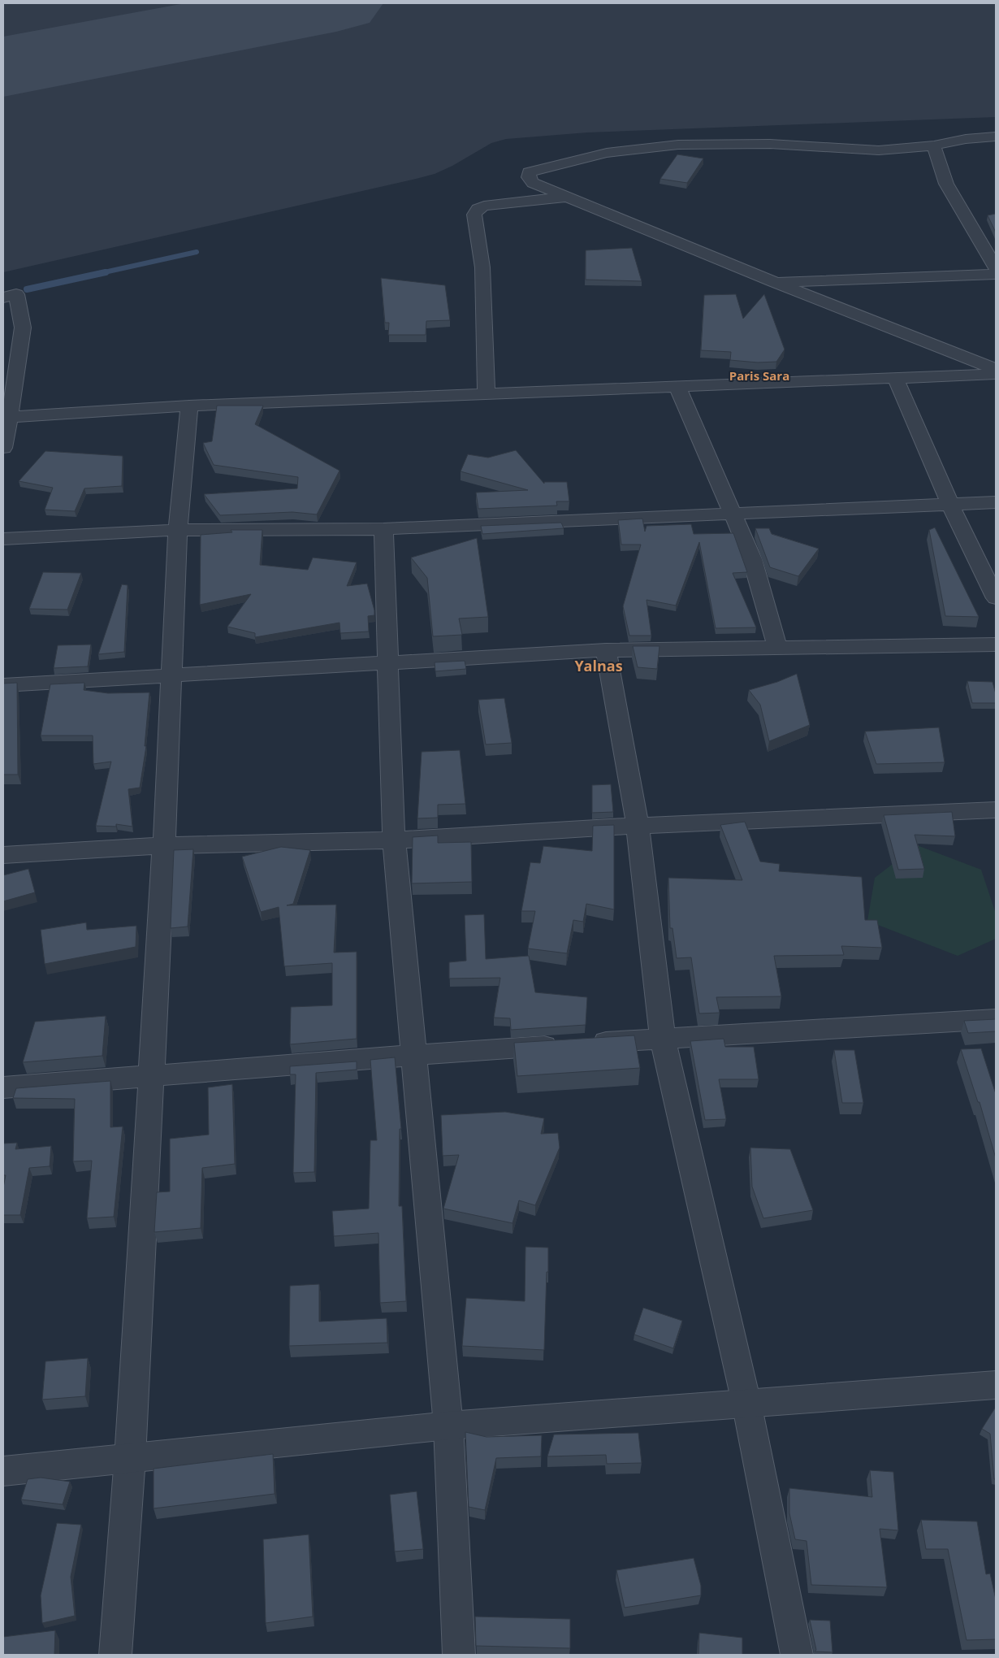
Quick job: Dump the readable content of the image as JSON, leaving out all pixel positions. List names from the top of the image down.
{
  "districts": ["Paris Sara", "Yalnas"]
}
